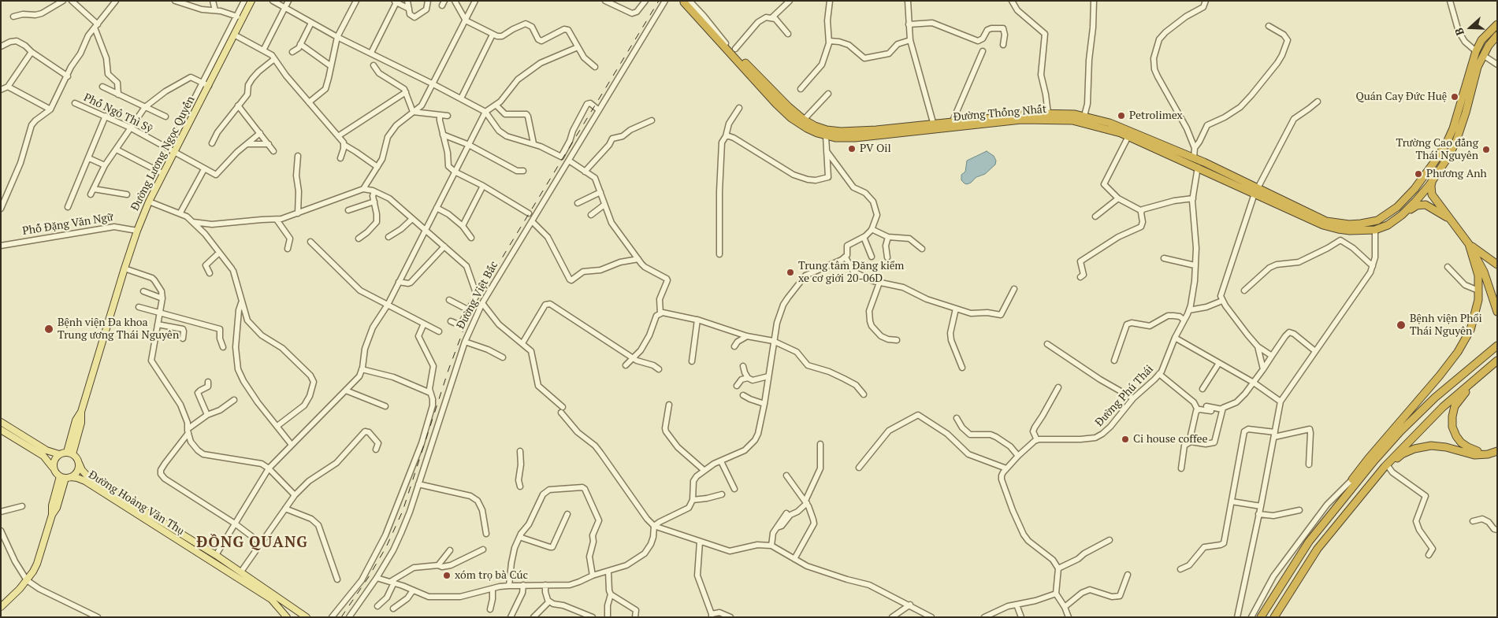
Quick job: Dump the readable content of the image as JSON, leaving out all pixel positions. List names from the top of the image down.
{
  "streets": {
    "highway": ["Đường Thống Nhất"],
    "main road": ["Đường Lương Ngọc Quyến", "Đường Hoàng Văn Thụ"],
    "street": [
      "Phố Ngô Thì Sỹ",
      "Phố Đặng Văn Ngữ",
      "Đường Việt Bắc",
      "Đường Phú Thái"
    ]
  },
  "crossings": [
    ["Phố Ngô Thì Sỹ", "Đường Lương Ngọc Quyến"],
    ["Đường Thống Nhất", "Đường Phú Thái"],
    ["Đường Lương Ngọc Quyến", "Phố Đặng Văn Ngữ"],
    ["Đường Lương Ngọc Quyến", "Đường Hoàng Văn Thụ"]
  ],
  "districts": ["ĐỒNG QUANG"],
  "places": [
    "Quán Cay Đức Huệ",
    "Petrolimex",
    "PV Oil",
    "Trường Cao đẳng Thái Nguyên",
    "Phương Anh",
    "Trung tâm Đăng kiểm xe cơ giới 20-06D",
    "Bệnh viện Phổi Thái Nguyên",
    "Bệnh viện Đa khoa Trung ương Thái Nguyên",
    "Ci house coffee",
    "xóm trọ bà Cúc"
  ],
  "north": "left"
}
